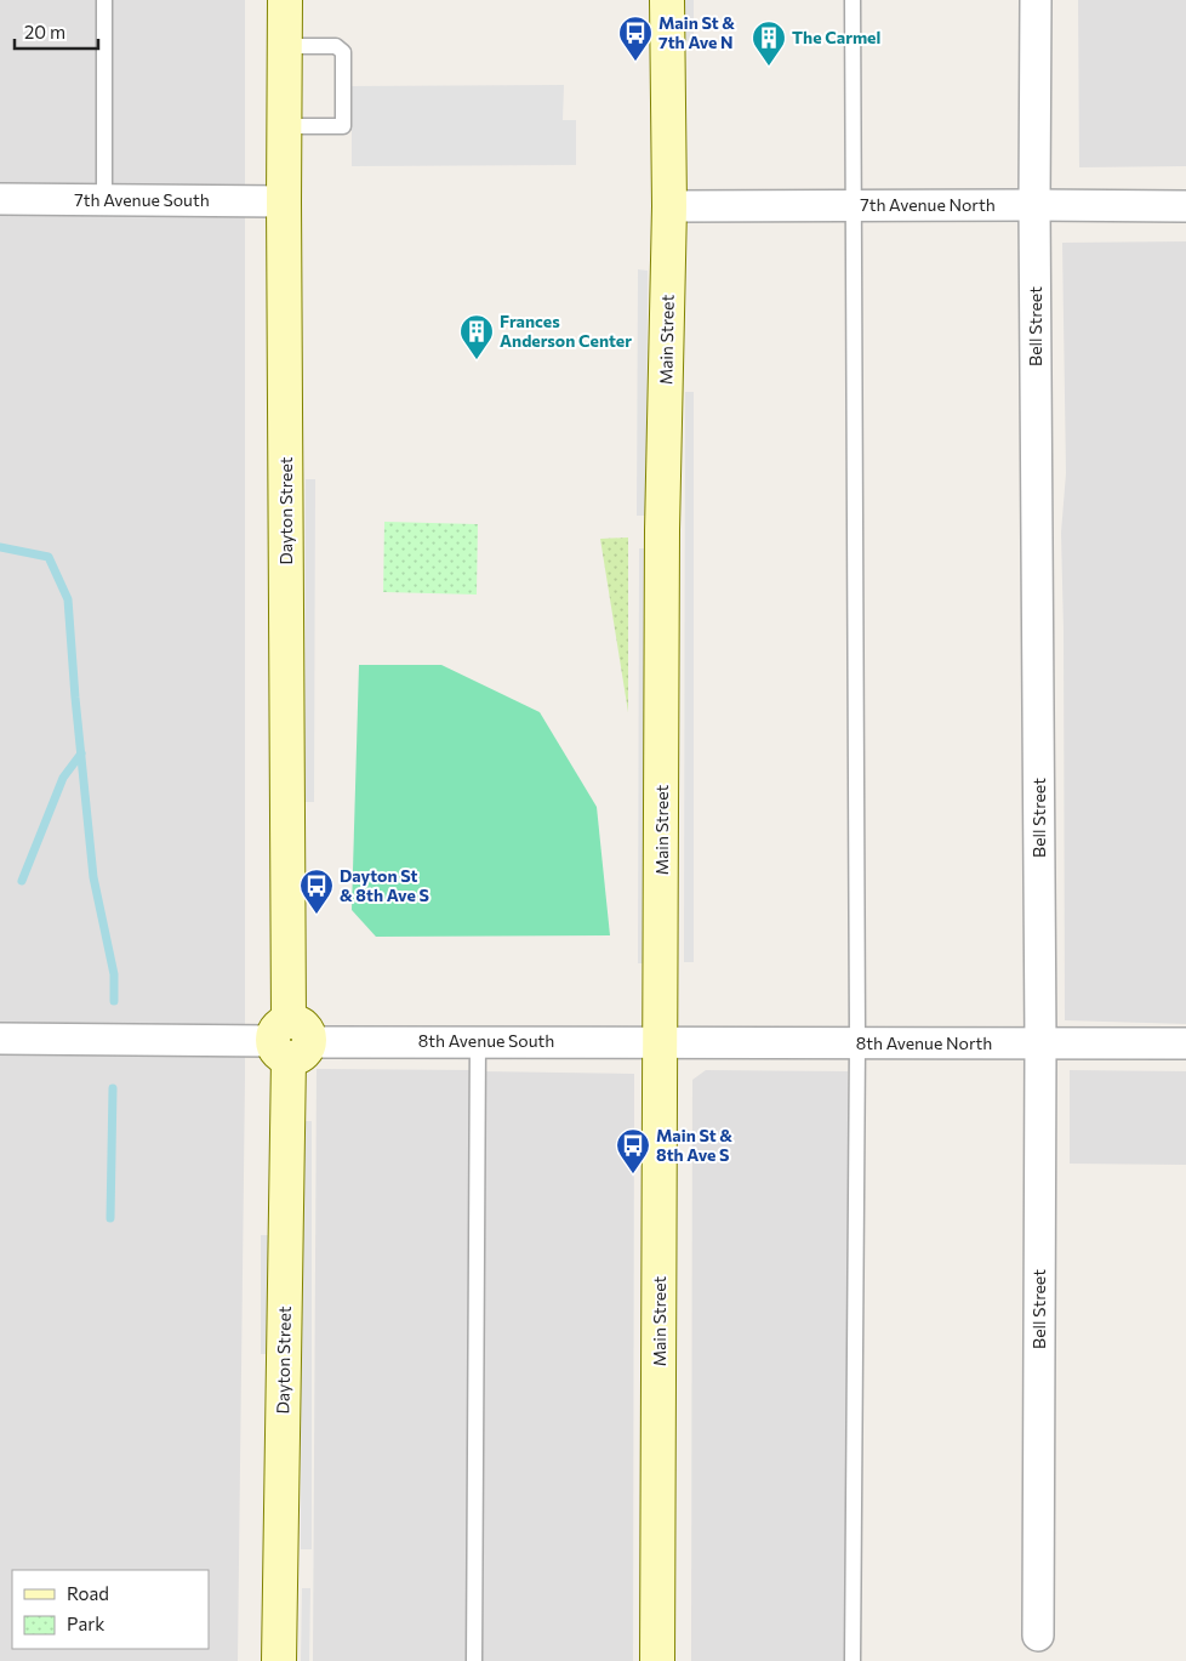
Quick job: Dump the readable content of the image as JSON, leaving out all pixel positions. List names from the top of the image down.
{
  "streets": {
    "main road": ["Main Street", "Dayton Street"],
    "street": [
      "7th Avenue South",
      "7th Avenue North",
      "Bell Street",
      "8th Avenue South",
      "8th Avenue North"
    ]
  },
  "crossings": [
    ["7th Avenue South", "Dayton Street"],
    ["7th Avenue North", "Bell Street"],
    ["7th Avenue North", "Main Street"],
    ["Bell Street", "8th Avenue North"],
    ["Main Street", "8th Avenue South"],
    ["Main Street", "8th Avenue North"],
    ["Dayton Street", "8th Avenue South"],
    ["8th Avenue South", "8th Avenue North"]
  ],
  "places": {
    "bus stop": ["Main St & 7th Ave N", "Dayton St & 8th Ave S", "Main St & 8th Ave S"],
    "building": ["The Carmel", "Frances Anderson Center"]
  },
  "legend": ["Road", "Park"],
  "scale_bar": "20 m"
}
